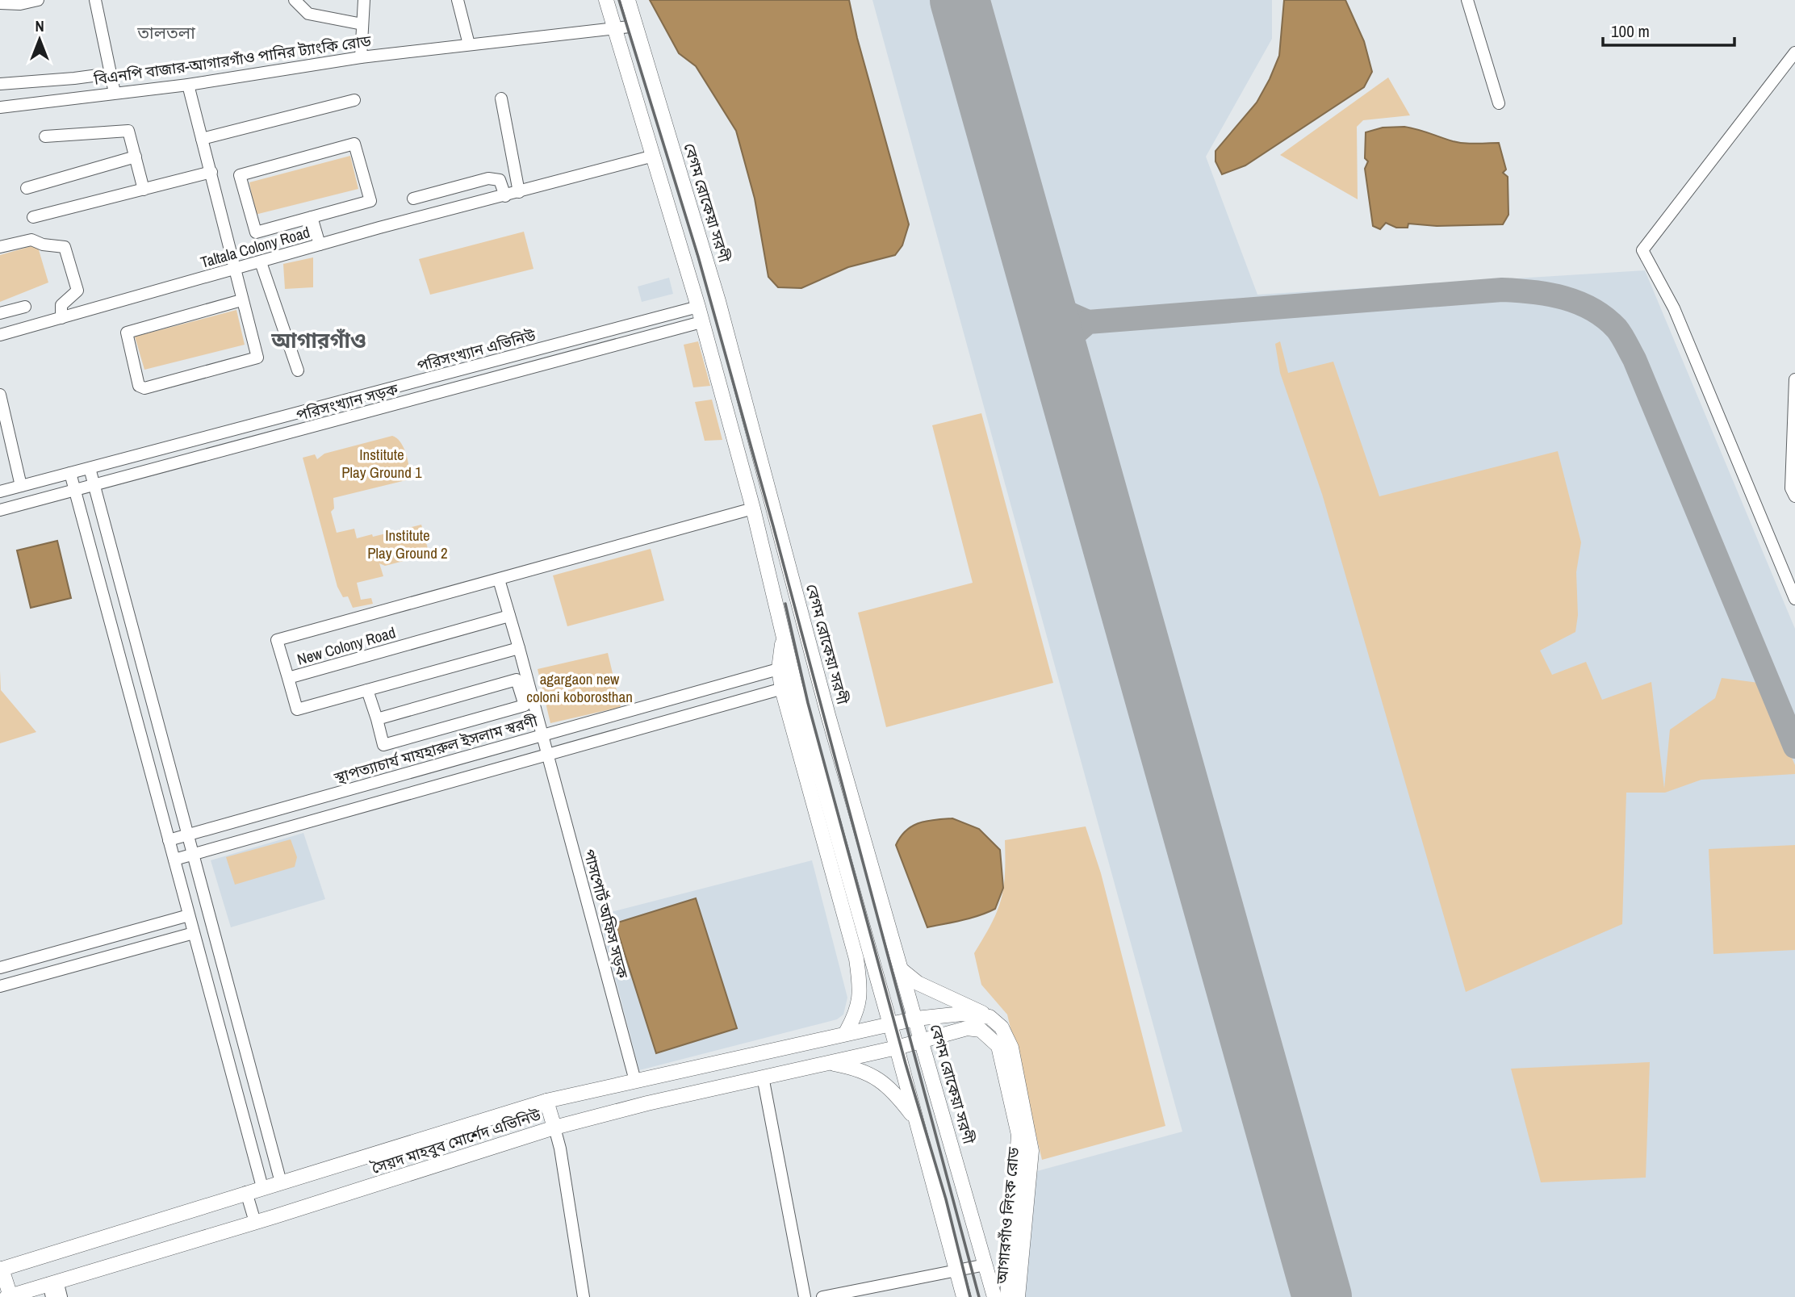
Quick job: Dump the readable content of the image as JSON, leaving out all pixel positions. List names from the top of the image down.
{
  "streets": {
    "main road": ["বেগম রোকেয়া সরণী", "সৈয়দ মাহবুব মোর্শেদ এভিনিউ", "আগারগাঁও লিংক রোড"],
    "street": [
      "বিএনপি বাজার-আগারগাঁও পানির ট্যাংকি রোড",
      "Taltala Colony Road",
      "পরিসংখ্যান এভিনিউ",
      "পরিসংখ্যান সড়ক",
      "New Colony Road",
      "স্থাপত্যাচার্য মাযহারুল ইসলাম স্বরণী",
      "পাসপোর্ট অফিস সড়ক"
    ]
  },
  "crossings": [
    ["বিএনপি বাজার-আগারগাঁও পানির ট্যাংকি রোড", "বেগম রোকেয়া সরণী"],
    ["বেগম রোকেয়া সরণী", "সৈয়দ মাহবুব মোর্শেদ এভিনিউ"],
    ["বেগম রোকেয়া সরণী", "আগারগাঁও লিংক রোড"],
    ["স্থাপত্যাচার্য মাযহারুল ইসলাম স্বরণী", "পাসপোর্ট অফিস সড়ক"],
    ["পাসপোর্ট অফিস সড়ক", "সৈয়দ মাহবুব মোর্শেদ এভিনিউ"],
    ["সৈয়দ মাহবুব মোর্শেদ এভিনিউ", "আগারগাঁও লিংক রোড"]
  ],
  "districts": ["তালতলা", "আগারগাঁও"],
  "parks": ["Institute Play Ground 1", "Institute Play Ground 2", "agargaon new coloni koborosthan"],
  "scale_bar": "100 m",
  "north": "top"
}
